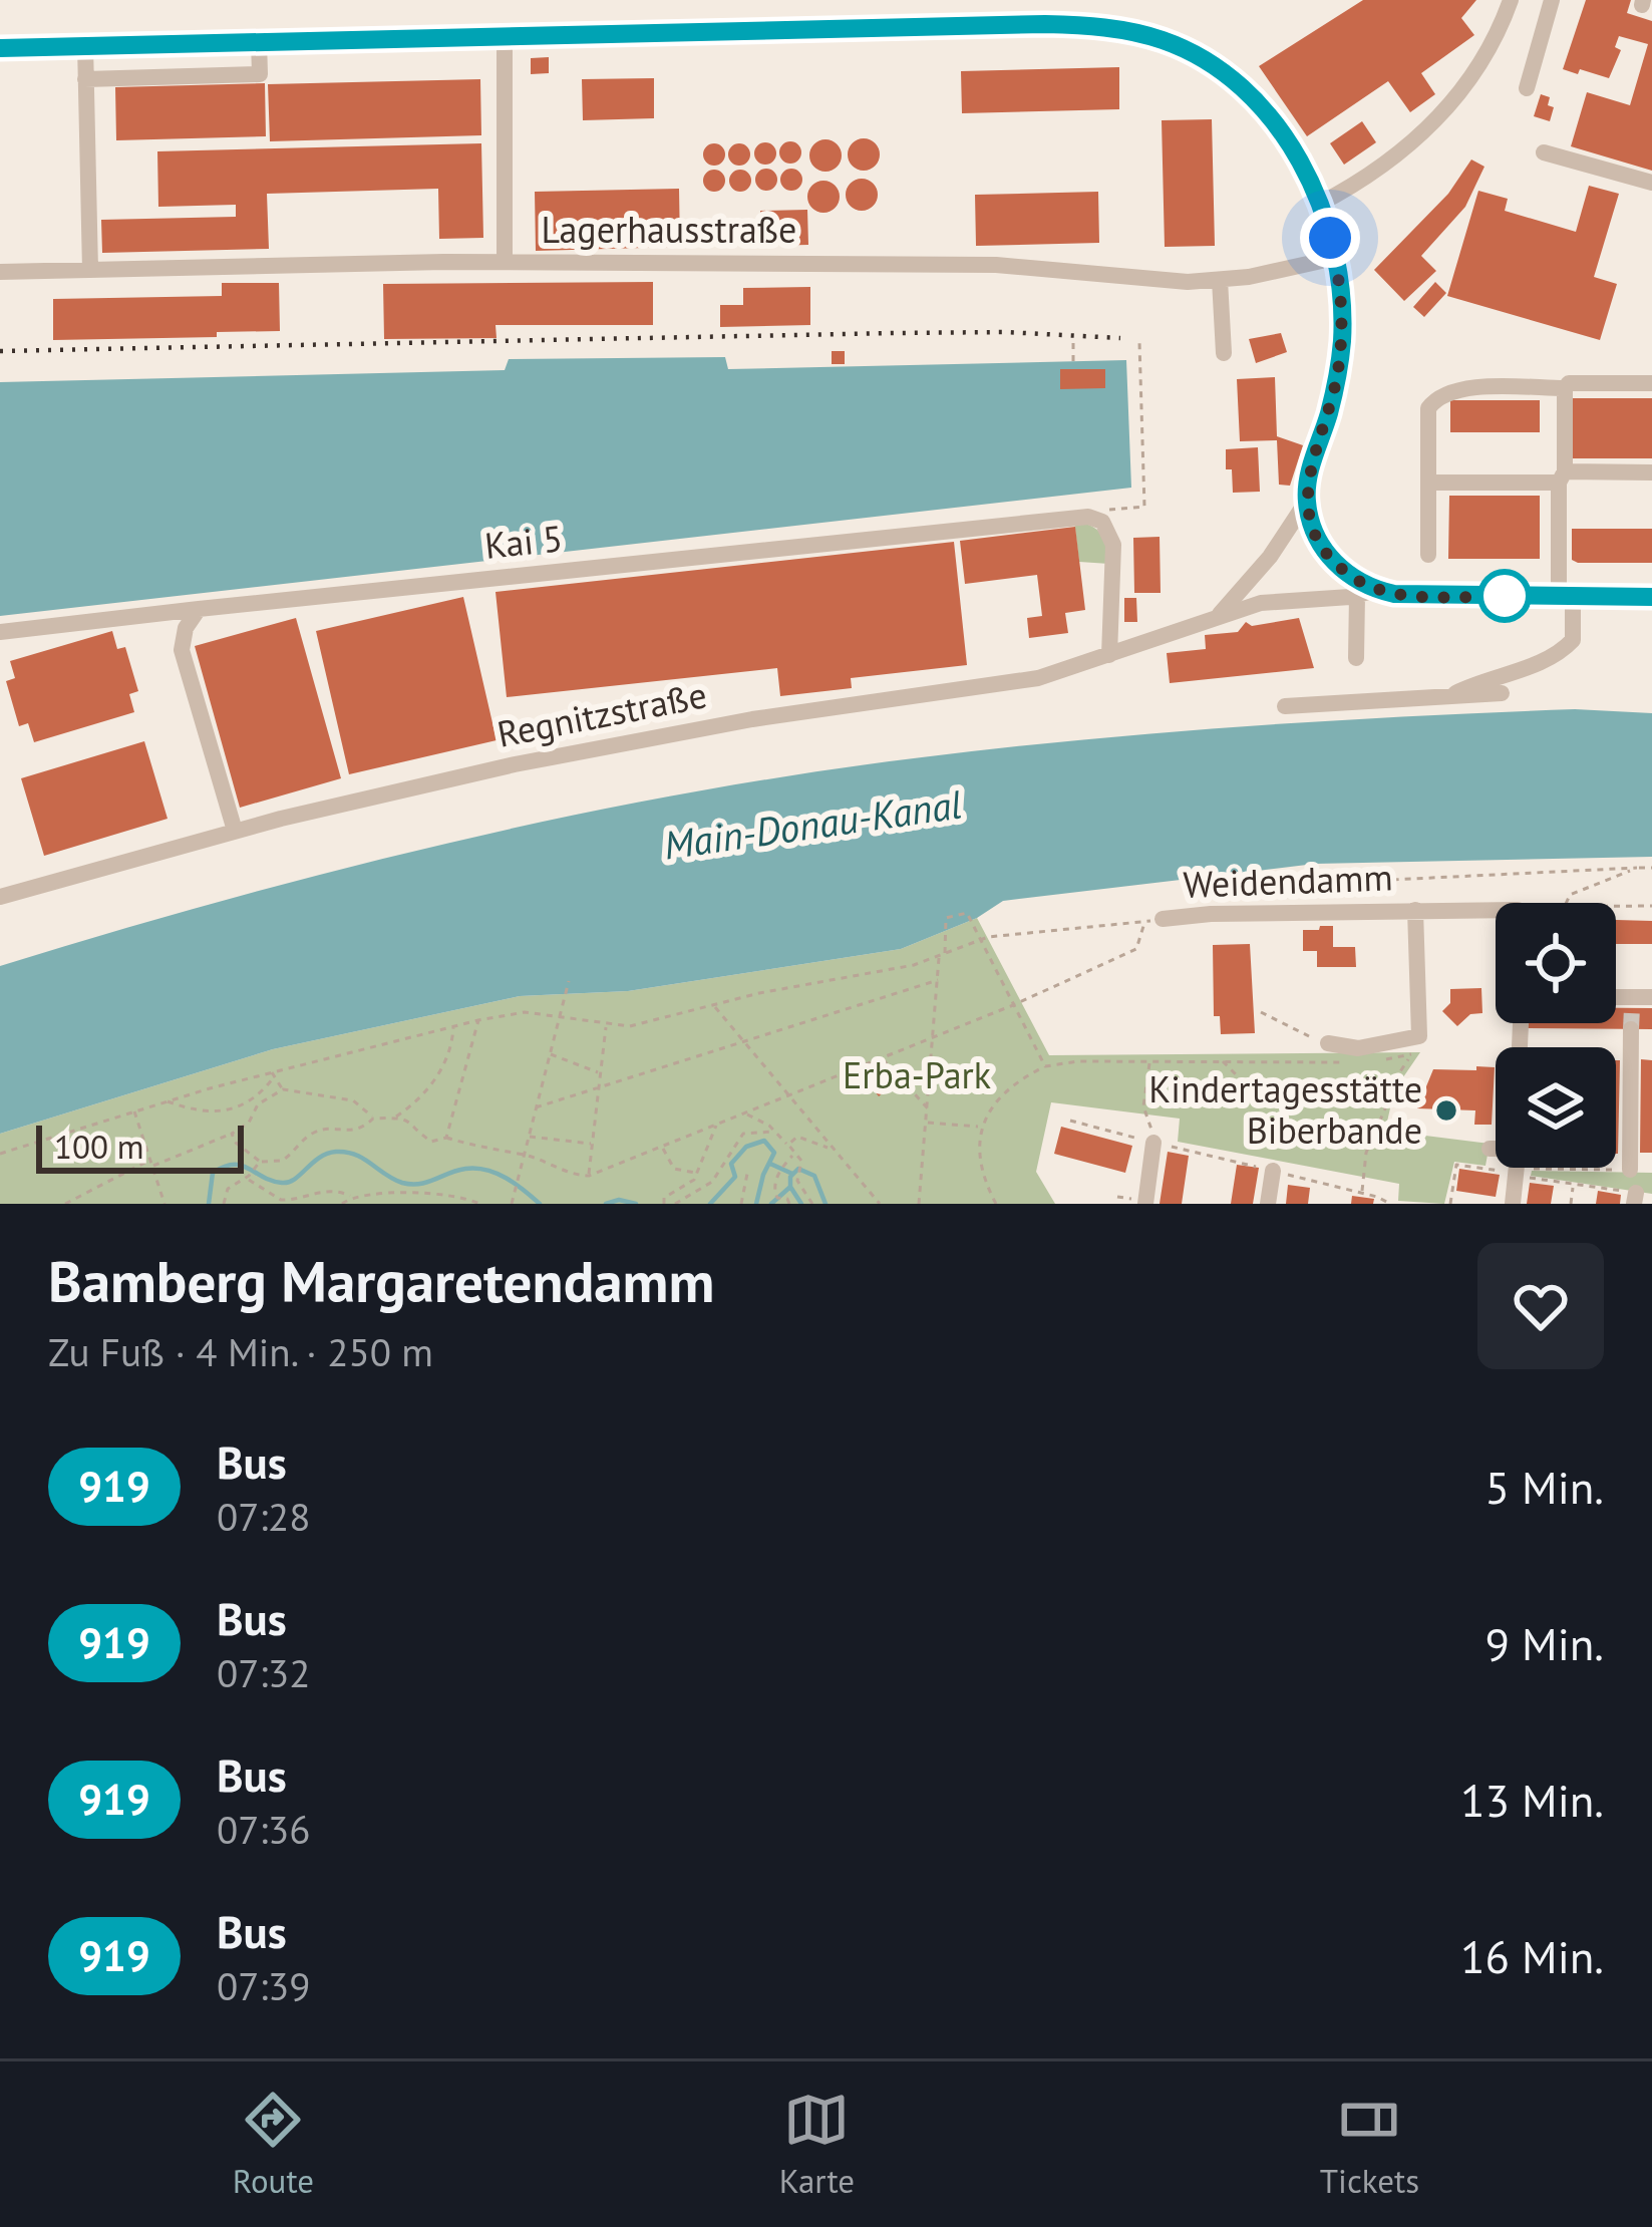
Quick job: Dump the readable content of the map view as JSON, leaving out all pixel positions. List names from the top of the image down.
{
  "streets": {
    "street": [
      "Lagerhausstraße",
      "Kai 5",
      "Regnitzstraße",
      "Weidendamm"
    ]
  },
  "water": ["Main-Donau-Kanal"],
  "parks": ["Erba-Park"],
  "places": ["Kindertagesstätte Biberbande"],
  "lines": ["bus line 919"],
  "scale_bar": "100 m",
  "page": {
    "scale": "100 m",
    "heading": ["Bamberg Margaretendamm", "Zu Fuß · 4 Min. · 250 m"],
    "list": [
      {
        "mark": "919",
        "name": "Bus",
        "note": "07:28",
        "value": "5 Min."
      },
      {
        "mark": "919",
        "name": "Bus",
        "note": "07:32",
        "value": "9 Min."
      },
      {
        "mark": "919",
        "name": "Bus",
        "note": "07:36",
        "value": "13 Min."
      },
      {
        "mark": "919",
        "name": "Bus",
        "note": "07:39",
        "value": "16 Min."
      }
    ],
    "tabs": ["Route", "Karte", "Tickets"]
  }
}
